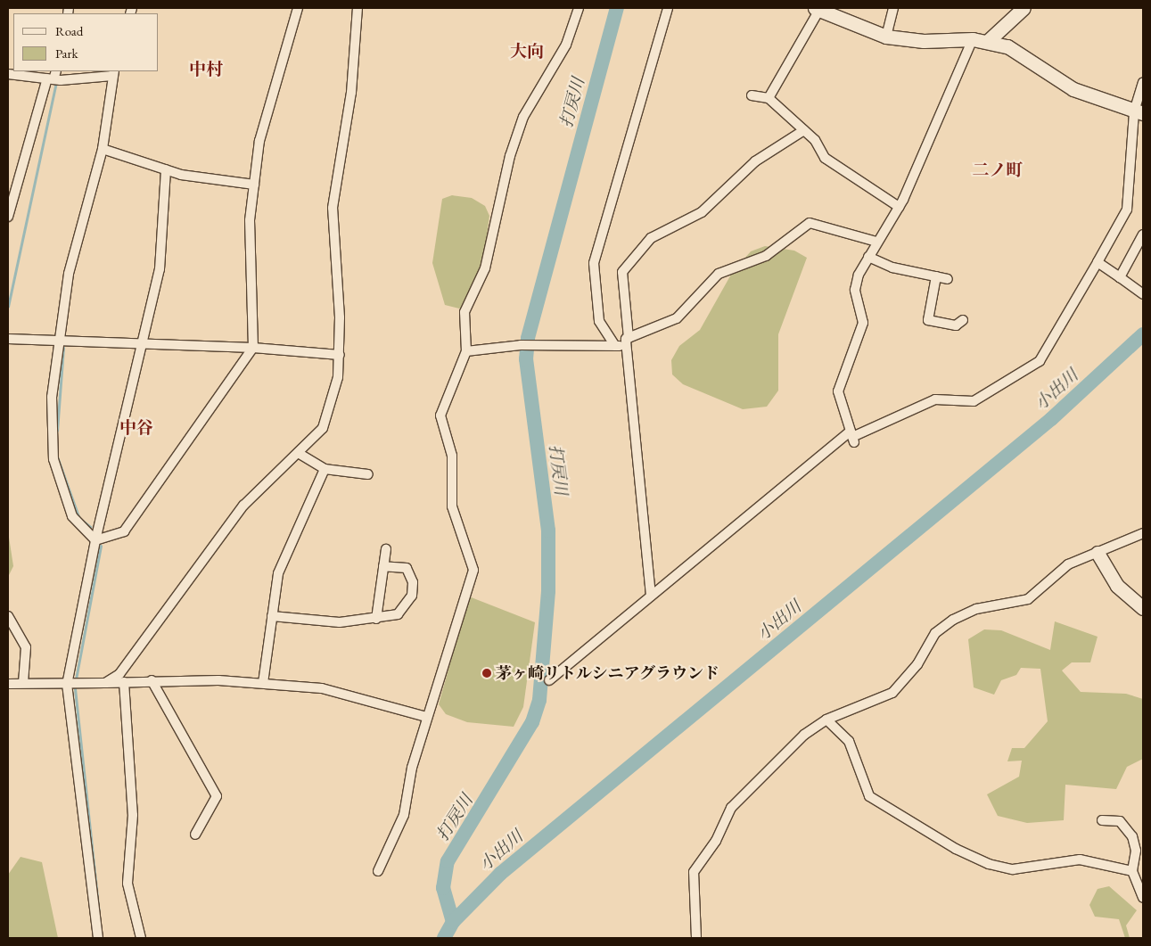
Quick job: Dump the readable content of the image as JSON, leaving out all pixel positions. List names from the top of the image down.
{
  "districts": [
    "大向",
    "中村",
    "二ノ町",
    "中谷"
  ],
  "water": ["打戻川", "小出川"],
  "places": ["茅ヶ崎リトルシニアグラウンド"],
  "legend": ["Road", "Park"]
}
